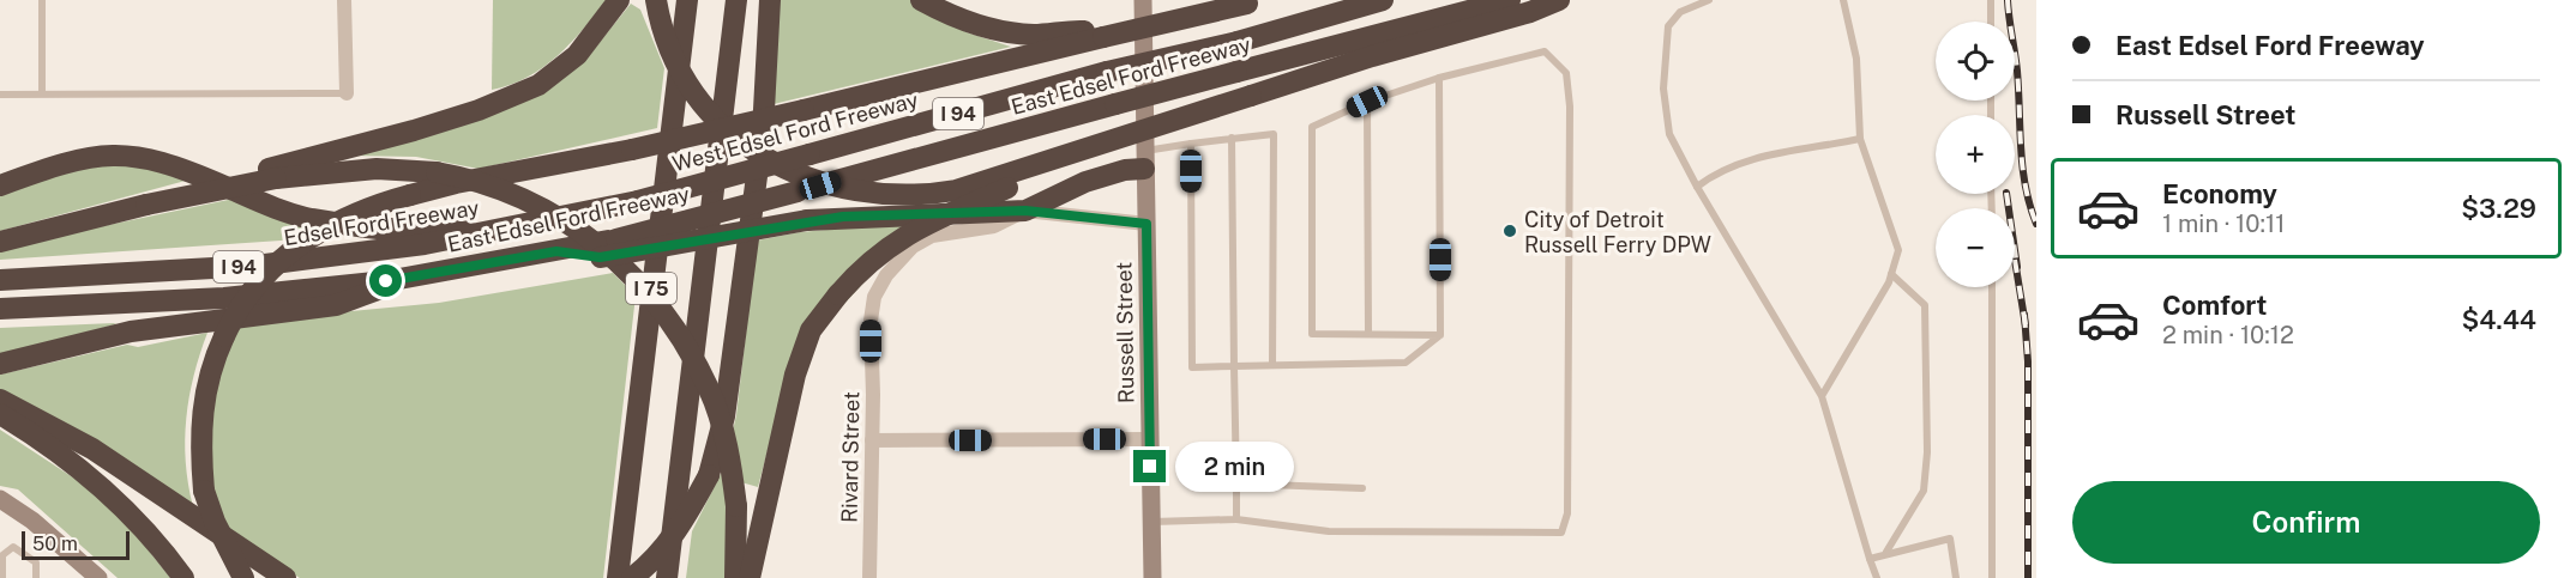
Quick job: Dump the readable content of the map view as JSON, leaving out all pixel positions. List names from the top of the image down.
{
  "streets": {
    "highway": [
      "East Edsel Ford Freeway",
      "I 94",
      "West Edsel Ford Freeway",
      "Edsel Ford Freeway",
      "I 75"
    ],
    "street": ["Russell Street", "Rivard Street"]
  },
  "crossings": [
    ["East Edsel Ford Freeway", "I 94"],
    ["West Edsel Ford Freeway", "Edsel Ford Freeway"]
  ],
  "places": ["City of Detroit Russell Ferry DPW"],
  "scale_bar": "50 m",
  "page": {
    "banner": ["East Edsel Ford Freeway", "Russell Street"],
    "map_buttons": ["+", "−"],
    "list": [
      {
        "name": "Economy",
        "note": "1 min · 10:11",
        "value": "$3.29"
      },
      {
        "name": "Comfort",
        "note": "2 min · 10:12",
        "value": "$4.44"
      }
    ],
    "bubble": "2 min",
    "buttons": "Confirm",
    "scale": "50 m"
  }
}
